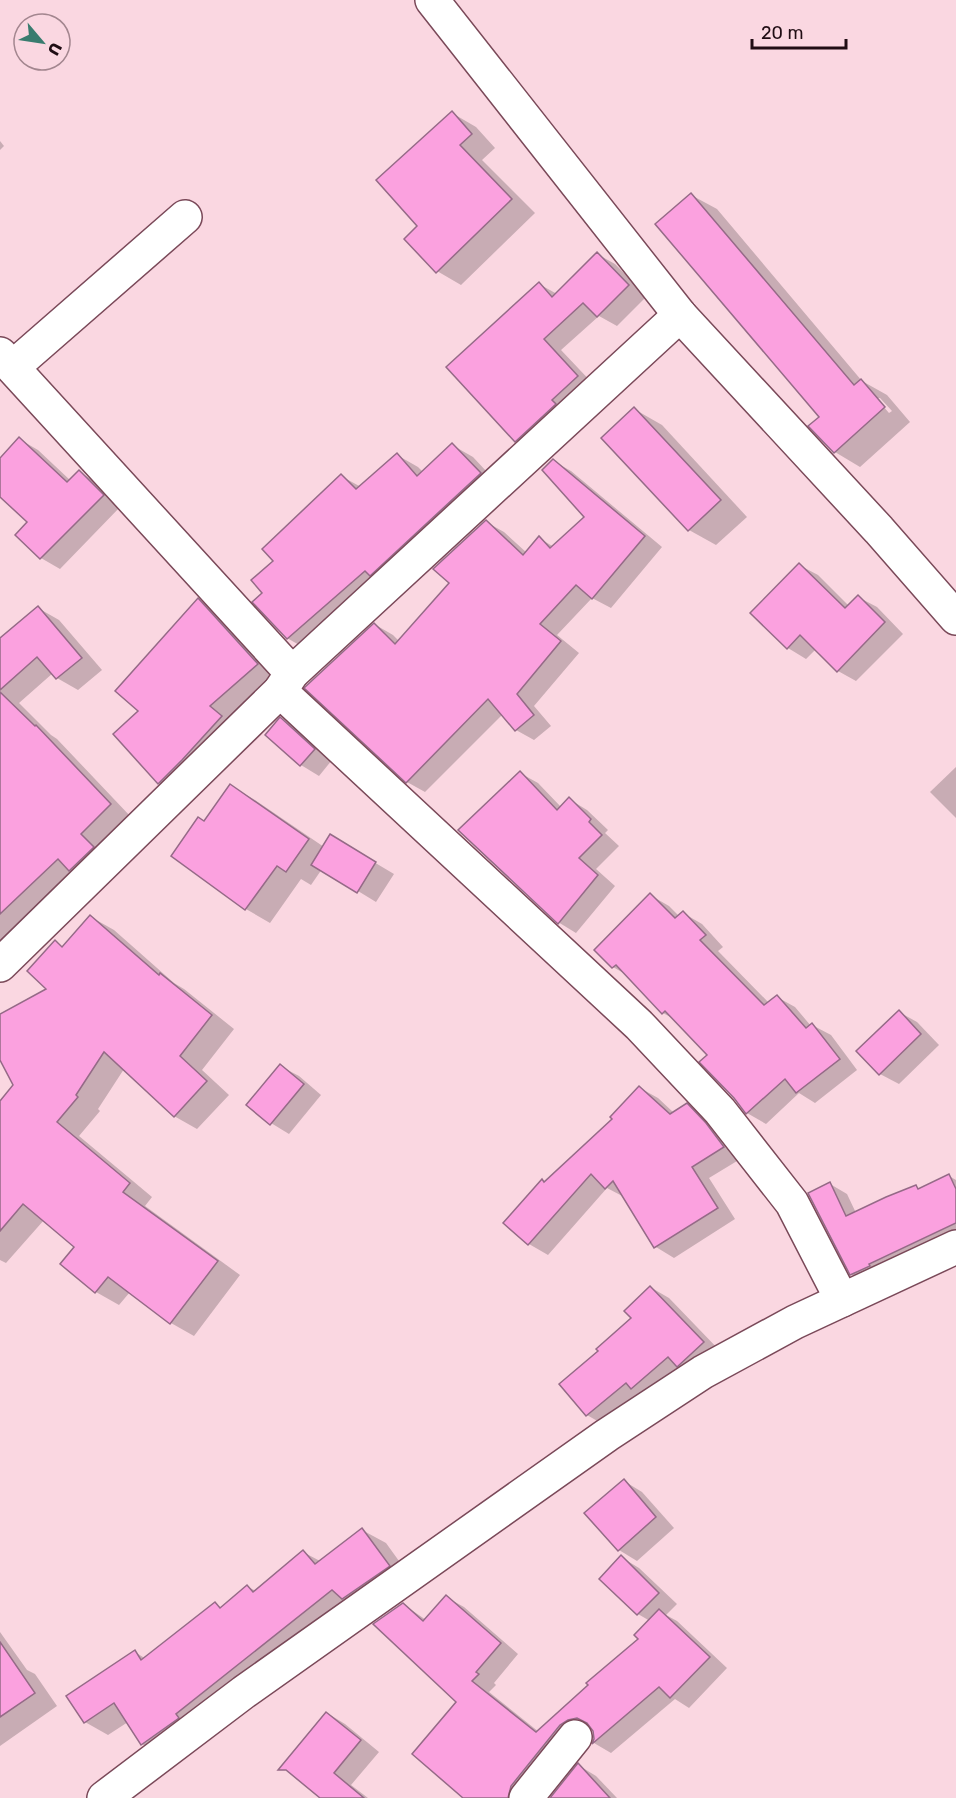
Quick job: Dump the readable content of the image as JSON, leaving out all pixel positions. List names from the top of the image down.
{
  "scale_bar": "20 m",
  "north": "bottom right"
}
